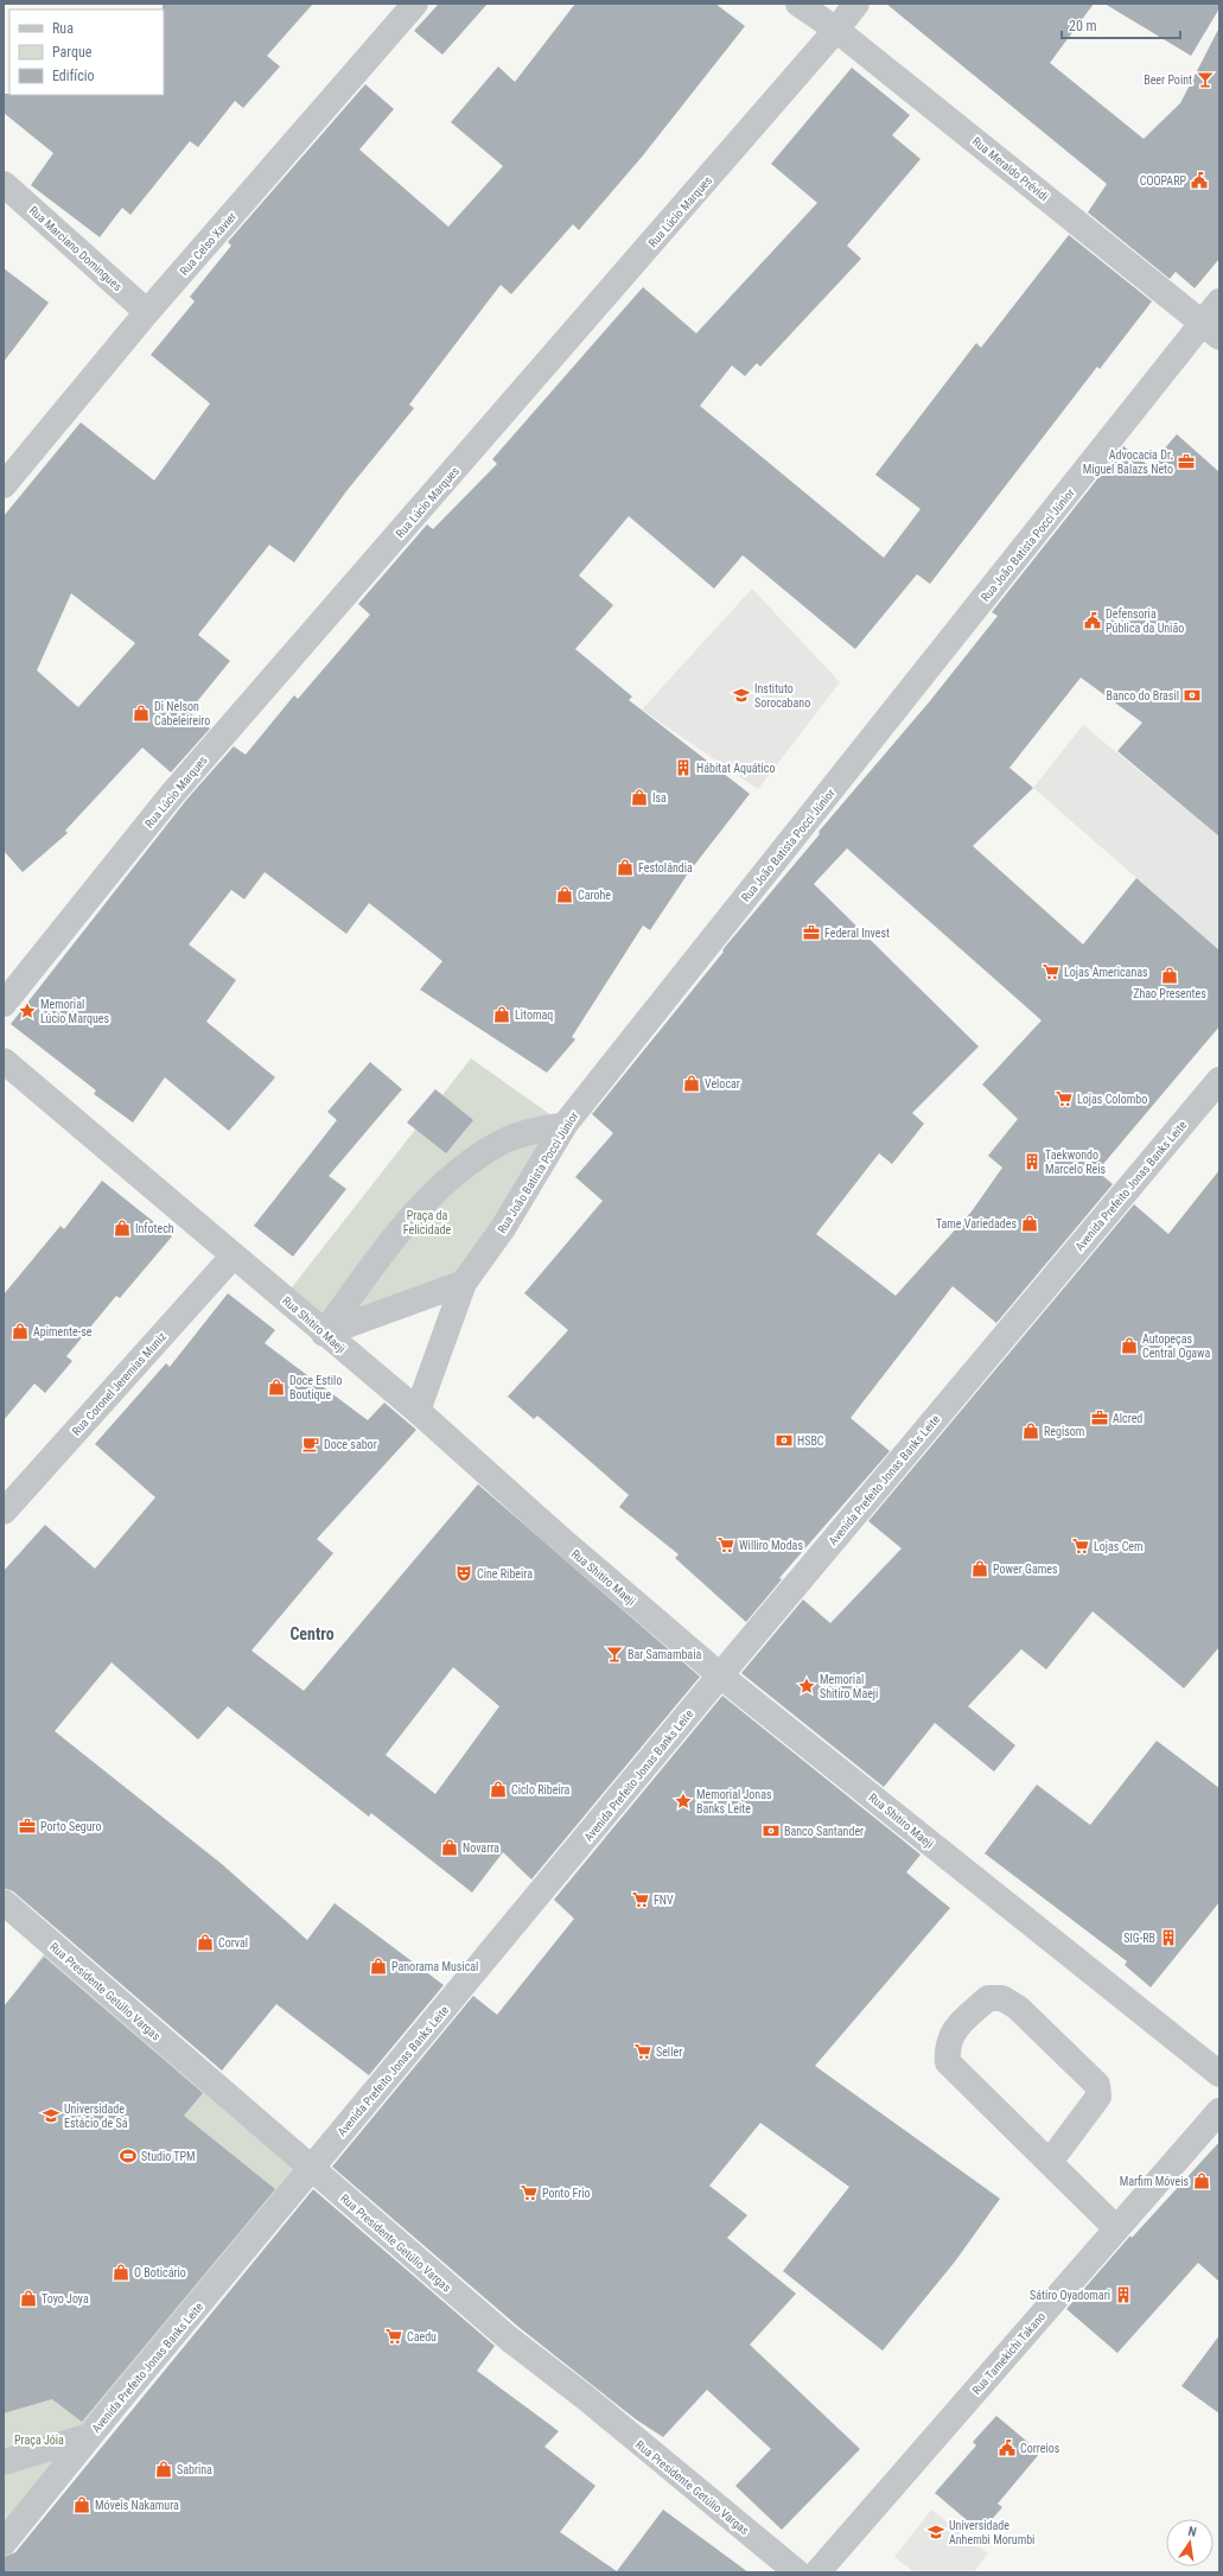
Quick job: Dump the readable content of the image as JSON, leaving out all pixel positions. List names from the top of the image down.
{
  "streets": {
    "street": [
      "Rua Meraldo Prévidi",
      "Rua Lúcio Marques",
      "Rua Celso Xavier",
      "Rua Marciano Domingues",
      "Rua João Batista Pocci Júnior",
      "Avenida Prefeito Jonas Banks Leite",
      "Rua Shitiro Maeji",
      "Rua Coronel Jeremias Muniz",
      "Rua Presidente Getúlio Vargas",
      "Rua Tamekichi Takano"
    ]
  },
  "crossings": [
    ["Rua Meraldo Prévidi", "Rua Lúcio Marques"],
    ["Rua Meraldo Prévidi", "Rua João Batista Pocci Júnior"],
    ["Rua Celso Xavier", "Rua Marciano Domingues"],
    ["Rua João Batista Pocci Júnior", "Rua Shitiro Maeji"],
    ["Avenida Prefeito Jonas Banks Leite", "Rua Shitiro Maeji"],
    ["Avenida Prefeito Jonas Banks Leite", "Rua Presidente Getúlio Vargas"],
    ["Rua Shitiro Maeji", "Rua Coronel Jeremias Muniz"]
  ],
  "districts": ["Centro"],
  "parks": ["Praça da Felicidade", "Praça Jóia"],
  "places": {
    "bar": ["Beer Point", "Bar Samambaia"],
    "public building": ["COOPARP", "Defensoria Pública da União", "Correios"],
    "office": [
      "Advocacia Dr. Miguel Balazs Neto",
      "Federal Invest",
      "Alcred",
      "Porto Seguro"
    ],
    "school or university": ["Instituto Sorocabano", "Universidade Estácio de Sá", "Universidade Anhembi Morumbi"],
    "bank": ["Banco do Brasil", "HSBC", "Banco Santander"],
    "shop": [
      "Di Nelson Cabeleireiro",
      "Isa",
      "Festolândia",
      "Carohe",
      "Zhao Presentes",
      "Litomaq",
      "Velocar",
      "Tame Variedades",
      "Infotech",
      "Apimente-se",
      "Autopeças Central Ogawa",
      "Doce Estilo Boutique",
      "Regisom",
      "Power Games",
      "Ciclo Ribeira",
      "Novarra",
      "Corval",
      "Panorama Musical",
      "Marfim Móveis",
      "O Boticário",
      "Toyo Joya",
      "Sabrina",
      "Móveis Nakamura"
    ],
    "building": [
      "Hábitat Aquático",
      "Taekwondo Marcelo Reis",
      "SIG-RB",
      "Sátiro Oyadomari"
    ],
    "supermarket": [
      "Lojas Americanas",
      "Lojas Colombo",
      "Williro Modas",
      "Lojas Cem",
      "FNV",
      "Seller",
      "Ponto Frio",
      "Caedu"
    ],
    "place": ["Memorial Lúcio Marques", "Memorial Shitiro Maeji", "Memorial Jonas Banks Leite"],
    "cafe": ["Doce sabor"],
    "theatre": ["Cine Ribeira"],
    "sports": ["Studio TPM"]
  },
  "legend": ["Rua", "Parque", "Edifício"],
  "scale_bar": "20 m",
  "north": "top"
}
